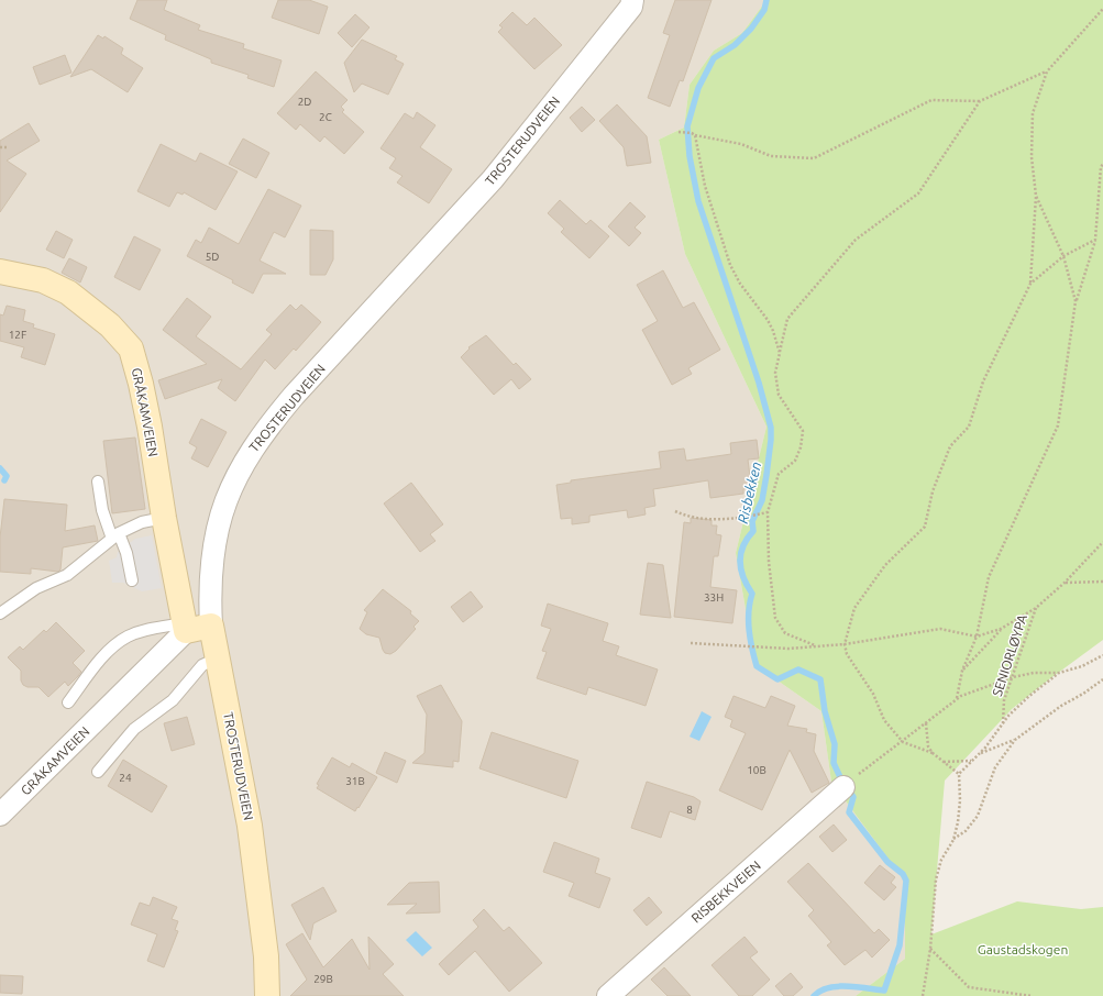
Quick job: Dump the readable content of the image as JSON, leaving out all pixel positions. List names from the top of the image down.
{
  "streets": {
    "street": ["TROSTERUDVEIEN", "GRÅKAMVEIEN", "RISBEKKVEIEN"],
    "path": ["SENIORLØYPA"]
  },
  "water": ["Risbekken"],
  "parks": ["Gaustadskogen"],
  "house_numbers": [
    "2D",
    "2C",
    "5D",
    "12F",
    "33H",
    "10B",
    "24",
    "31B",
    "8",
    "29B"
  ]
}
